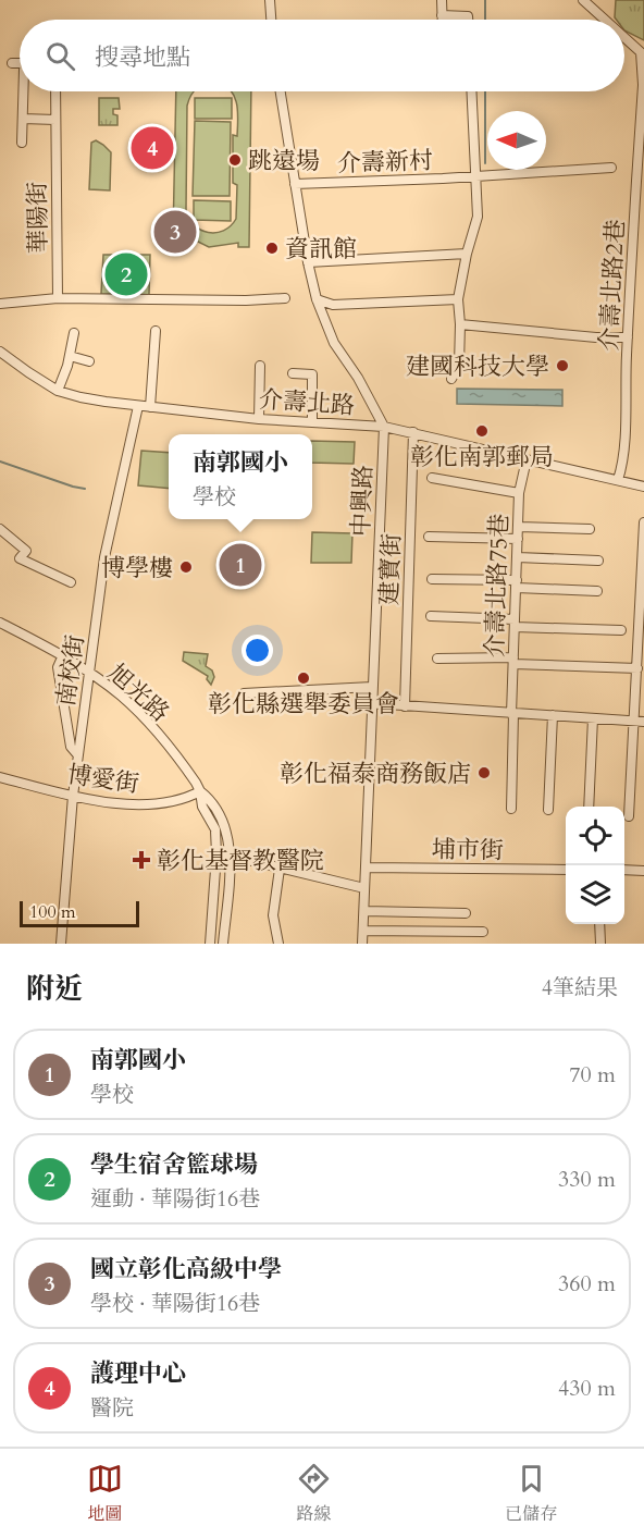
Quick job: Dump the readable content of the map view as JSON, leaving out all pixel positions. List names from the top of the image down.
{
  "streets": {
    "street": [
      "介壽新村",
      "華陽街",
      "介壽北路2巷",
      "介壽北路",
      "中興路",
      "建寶街",
      "介壽北路75巷",
      "南校街",
      "旭光路",
      "博愛街",
      "埔市街"
    ]
  },
  "crossings": [
    ["介壽北路2巷", "介壽北路"],
    ["介壽北路", "中興路"],
    ["介壽北路", "建寶街"],
    ["介壽北路", "介壽北路75巷"],
    ["介壽北路", "南校街"],
    ["中興路", "埔市街"],
    ["南校街", "旭光路"],
    ["南校街", "博愛街"],
    ["旭光路", "博愛街"]
  ],
  "places": {
    "other": [
      "跳遠場",
      "資訊館",
      "建國科技大學",
      "彰化南郭郵局",
      "博學樓",
      "彰化縣選舉委員會",
      "彰化福泰商務飯店"
    ],
    "health": ["彰化基督教醫院"]
  },
  "scale_bar": "100 m",
  "north": "left",
  "page": {
    "search": "搜尋地點",
    "pins": [
      "4",
      "3",
      "2",
      "1"
    ],
    "popup": ["南郭國小", "學校"],
    "scale": "100 m",
    "heading": ["附近", "4筆結果"],
    "list": [
      {
        "mark": "1",
        "name": "南郭國小",
        "note": "學校",
        "value": "70 m"
      },
      {
        "mark": "2",
        "name": "學生宿舍籃球場",
        "note": "運動 · 華陽街16巷",
        "value": "330 m"
      },
      {
        "mark": "3",
        "name": "國立彰化高級中學",
        "note": "學校 · 華陽街16巷",
        "value": "360 m"
      },
      {
        "mark": "4",
        "name": "護理中心",
        "note": "醫院",
        "value": "430 m"
      }
    ],
    "nav": ["地圖", "路線", "已儲存"]
  }
}
